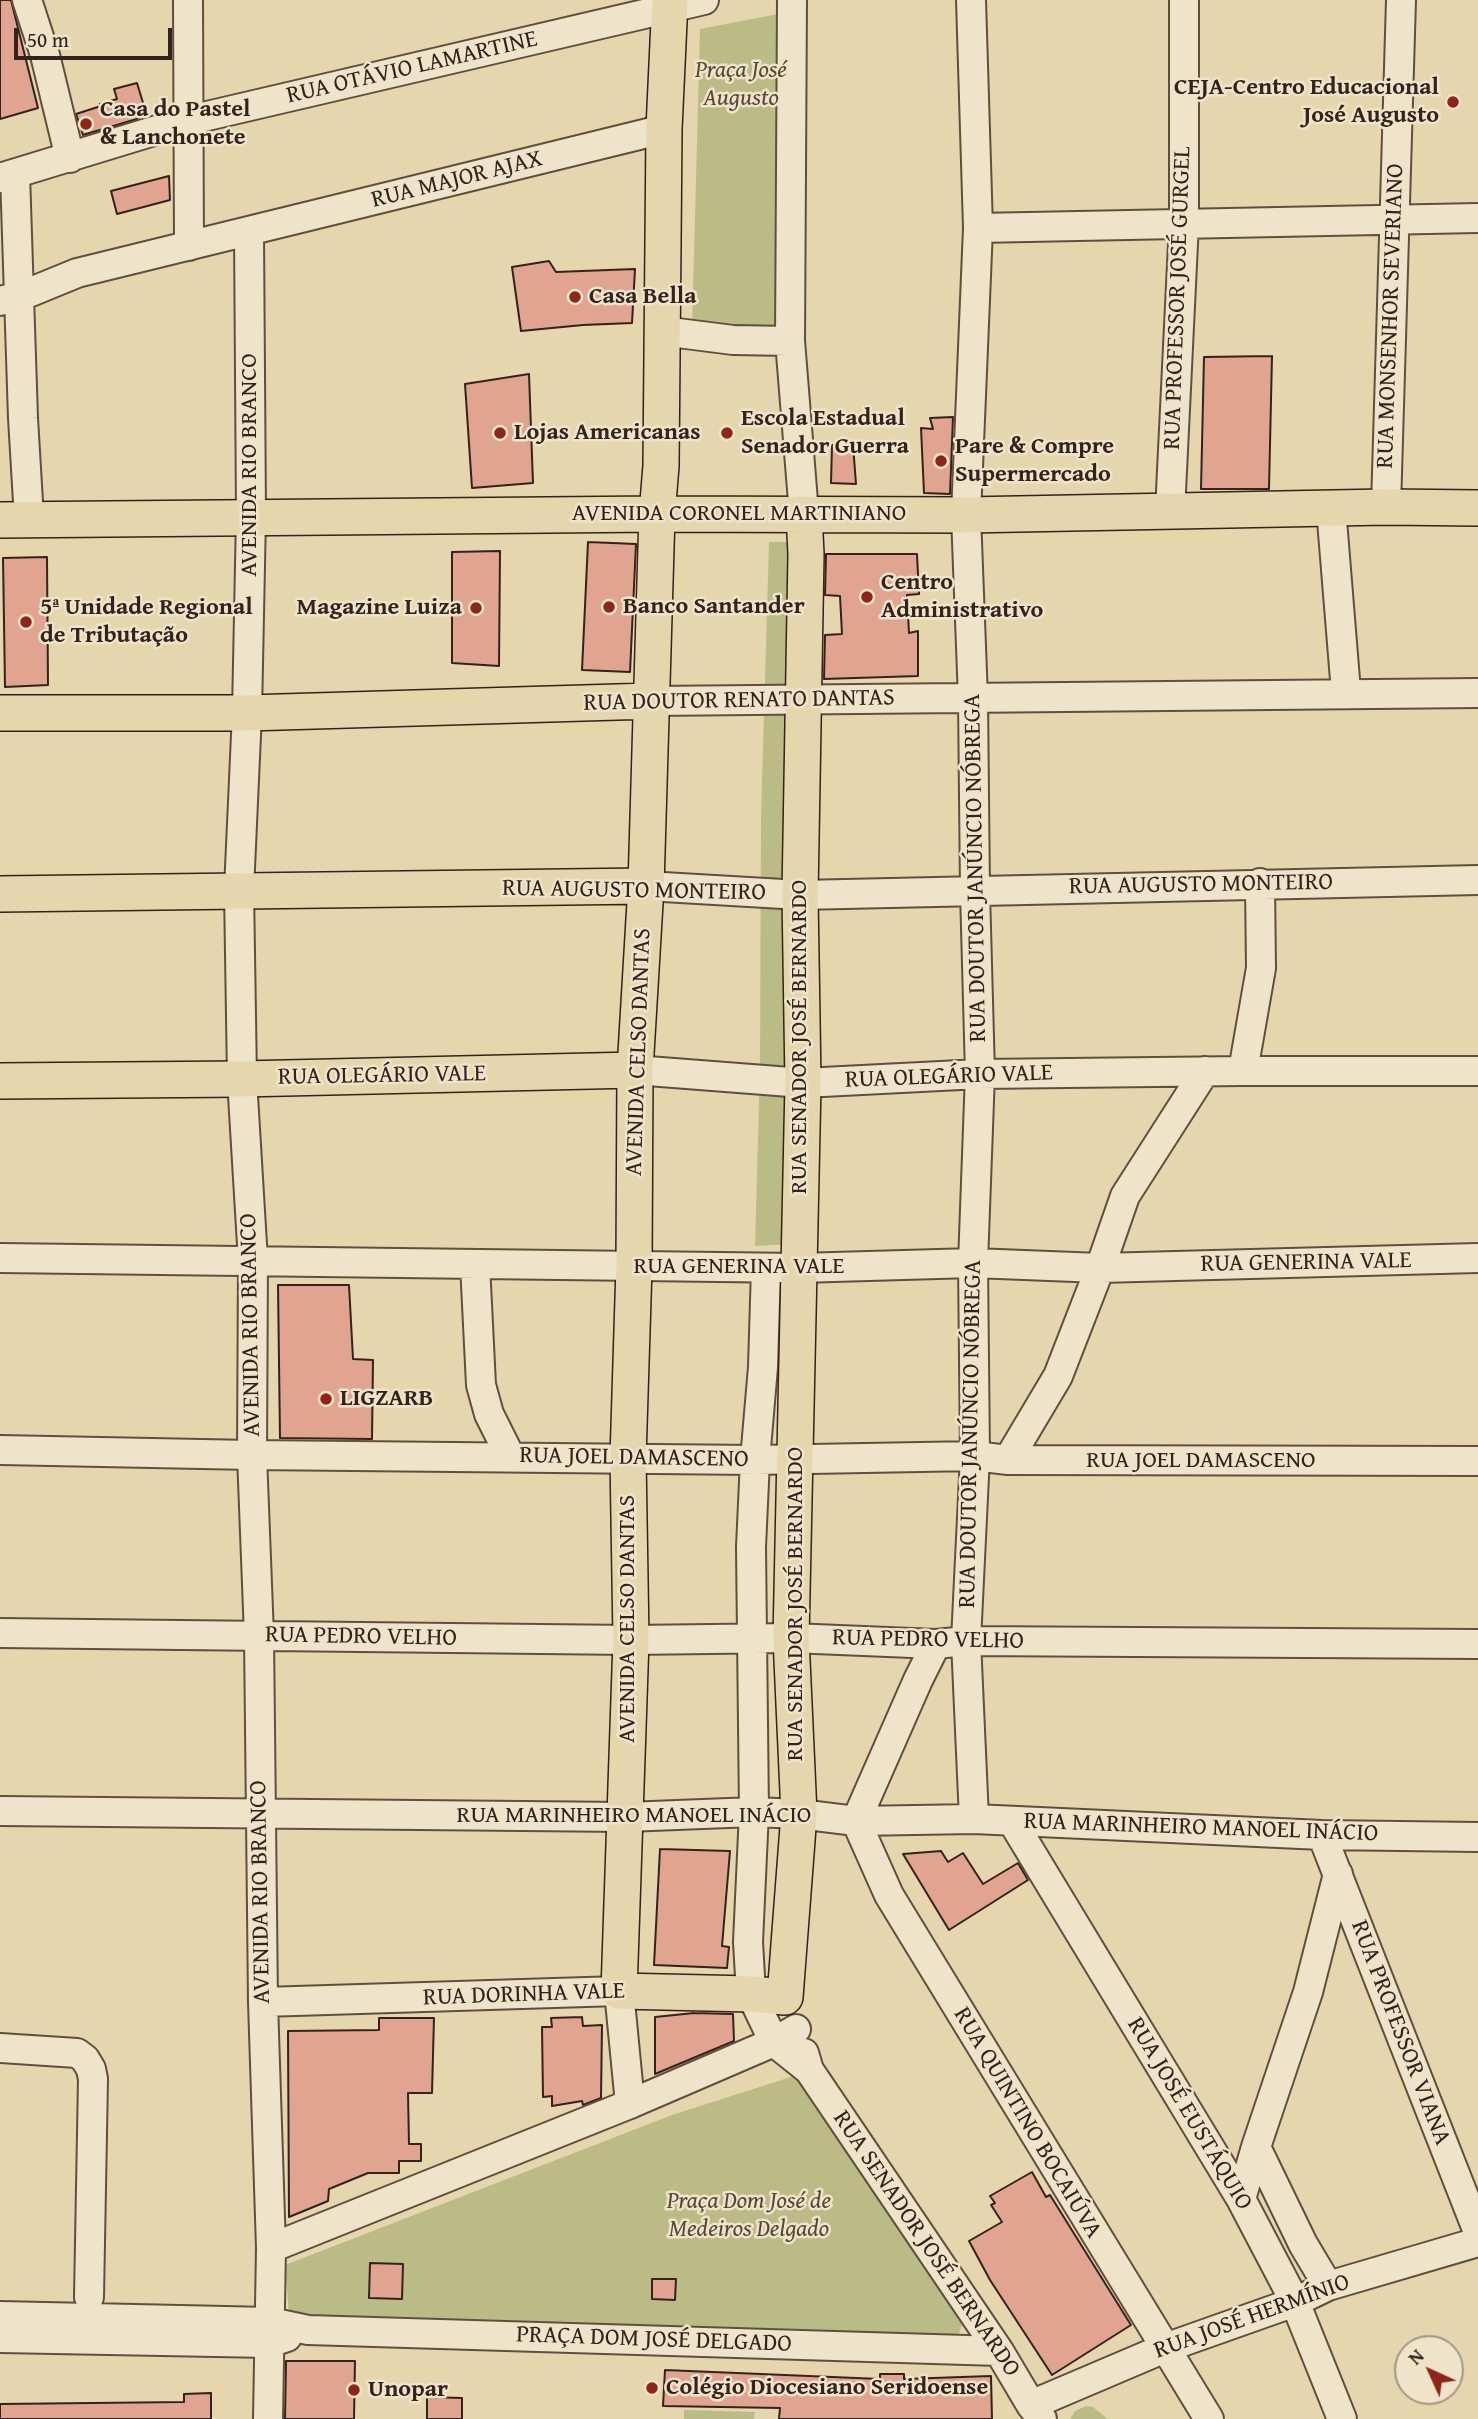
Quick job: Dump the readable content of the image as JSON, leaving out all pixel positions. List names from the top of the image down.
{
  "streets": {
    "main road": [
      "AVENIDA CORONEL MARTINIANO",
      "RUA DOUTOR RENATO DANTAS",
      "RUA AUGUSTO MONTEIRO",
      "RUA SENADOR JOSÉ BERNARDO",
      "AVENIDA CELSO DANTAS",
      "RUA OLEGÁRIO VALE",
      "RUA DORINHA VALE"
    ],
    "street": [
      "RUA OTÁVIO LAMARTINE",
      "RUA MAJOR AJAX",
      "RUA PROFESSOR JOSÉ GURGEL",
      "RUA MONSENHOR SEVERIANO",
      "AVENIDA RIO BRANCO",
      "RUA DOUTOR JANÚNCIO NÓBREGA",
      "RUA GENERINA VALE",
      "RUA JOEL DAMASCENO",
      "RUA PEDRO VELHO",
      "RUA MARINHEIRO MANOEL INÁCIO",
      "RUA PROFESSOR VIANA",
      "RUA JOSÉ EUSTÁQUIO",
      "RUA QUINTINO BOCAIÚVA",
      "RUA JOSÉ HERMÍNIO",
      "PRAÇA DOM JOSÉ DELGADO"
    ]
  },
  "crossings": [
    ["RUA OTÁVIO LAMARTINE", "AVENIDA CELSO DANTAS"],
    ["RUA MAJOR AJAX", "AVENIDA RIO BRANCO"],
    ["RUA MAJOR AJAX", "AVENIDA CELSO DANTAS"],
    ["RUA PROFESSOR JOSÉ GURGEL", "AVENIDA CORONEL MARTINIANO"],
    ["RUA MONSENHOR SEVERIANO", "AVENIDA CORONEL MARTINIANO"],
    ["AVENIDA RIO BRANCO", "AVENIDA CORONEL MARTINIANO"],
    ["AVENIDA RIO BRANCO", "RUA DOUTOR RENATO DANTAS"],
    ["AVENIDA RIO BRANCO", "RUA AUGUSTO MONTEIRO"],
    ["AVENIDA RIO BRANCO", "RUA OLEGÁRIO VALE"],
    ["AVENIDA RIO BRANCO", "RUA GENERINA VALE"],
    ["AVENIDA RIO BRANCO", "RUA JOEL DAMASCENO"],
    ["AVENIDA RIO BRANCO", "RUA PEDRO VELHO"],
    ["AVENIDA RIO BRANCO", "RUA MARINHEIRO MANOEL INÁCIO"],
    ["AVENIDA RIO BRANCO", "RUA DORINHA VALE"],
    ["AVENIDA RIO BRANCO", "PRAÇA DOM JOSÉ DELGADO"],
    ["AVENIDA CORONEL MARTINIANO", "RUA DOUTOR JANÚNCIO NÓBREGA"],
    ["AVENIDA CORONEL MARTINIANO", "RUA SENADOR JOSÉ BERNARDO"],
    ["AVENIDA CORONEL MARTINIANO", "AVENIDA CELSO DANTAS"],
    ["RUA DOUTOR RENATO DANTAS", "RUA DOUTOR JANÚNCIO NÓBREGA"],
    ["RUA DOUTOR RENATO DANTAS", "RUA SENADOR JOSÉ BERNARDO"],
    ["RUA DOUTOR RENATO DANTAS", "AVENIDA CELSO DANTAS"],
    ["RUA DOUTOR JANÚNCIO NÓBREGA", "RUA AUGUSTO MONTEIRO"],
    ["RUA DOUTOR JANÚNCIO NÓBREGA", "RUA OLEGÁRIO VALE"],
    ["RUA DOUTOR JANÚNCIO NÓBREGA", "RUA GENERINA VALE"],
    ["RUA DOUTOR JANÚNCIO NÓBREGA", "RUA JOEL DAMASCENO"],
    ["RUA DOUTOR JANÚNCIO NÓBREGA", "RUA PEDRO VELHO"],
    ["RUA DOUTOR JANÚNCIO NÓBREGA", "RUA MARINHEIRO MANOEL INÁCIO"],
    ["RUA AUGUSTO MONTEIRO", "RUA SENADOR JOSÉ BERNARDO"],
    ["RUA AUGUSTO MONTEIRO", "AVENIDA CELSO DANTAS"],
    ["RUA SENADOR JOSÉ BERNARDO", "RUA OLEGÁRIO VALE"],
    ["RUA SENADOR JOSÉ BERNARDO", "RUA GENERINA VALE"],
    ["RUA SENADOR JOSÉ BERNARDO", "RUA JOEL DAMASCENO"],
    ["RUA SENADOR JOSÉ BERNARDO", "RUA PEDRO VELHO"],
    ["RUA SENADOR JOSÉ BERNARDO", "RUA MARINHEIRO MANOEL INÁCIO"],
    ["RUA SENADOR JOSÉ BERNARDO", "RUA DORINHA VALE"],
    ["RUA SENADOR JOSÉ BERNARDO", "RUA JOSÉ HERMÍNIO"],
    ["RUA SENADOR JOSÉ BERNARDO", "PRAÇA DOM JOSÉ DELGADO"],
    ["AVENIDA CELSO DANTAS", "RUA OLEGÁRIO VALE"],
    ["AVENIDA CELSO DANTAS", "RUA GENERINA VALE"],
    ["AVENIDA CELSO DANTAS", "RUA JOEL DAMASCENO"],
    ["AVENIDA CELSO DANTAS", "RUA PEDRO VELHO"],
    ["AVENIDA CELSO DANTAS", "RUA MARINHEIRO MANOEL INÁCIO"],
    ["AVENIDA CELSO DANTAS", "RUA DORINHA VALE"],
    ["RUA MARINHEIRO MANOEL INÁCIO", "RUA PROFESSOR VIANA"],
    ["RUA MARINHEIRO MANOEL INÁCIO", "RUA JOSÉ EUSTÁQUIO"],
    ["RUA MARINHEIRO MANOEL INÁCIO", "RUA QUINTINO BOCAIÚVA"],
    ["RUA JOSÉ EUSTÁQUIO", "RUA JOSÉ HERMÍNIO"],
    ["RUA QUINTINO BOCAIÚVA", "RUA JOSÉ HERMÍNIO"]
  ],
  "parks": ["Praça José Augusto", "Praça Dom José de Medeiros Delgado"],
  "places": [
    "CEJA-Centro Educacional José Augusto",
    "Casa do Pastel & Lanchonete",
    "Casa Bella",
    "Lojas Americanas",
    "Escola Estadual Senador Guerra",
    "Pare & Compre Supermercado",
    "Centro Administrativo",
    "Banco Santander",
    "Magazine Luiza",
    "5ª Unidade Regional de Tributação",
    "LIGZARB",
    "Colégio Diocesiano Seridoense",
    "Unopar"
  ],
  "scale_bar": "50 m",
  "north": "top left"
}
